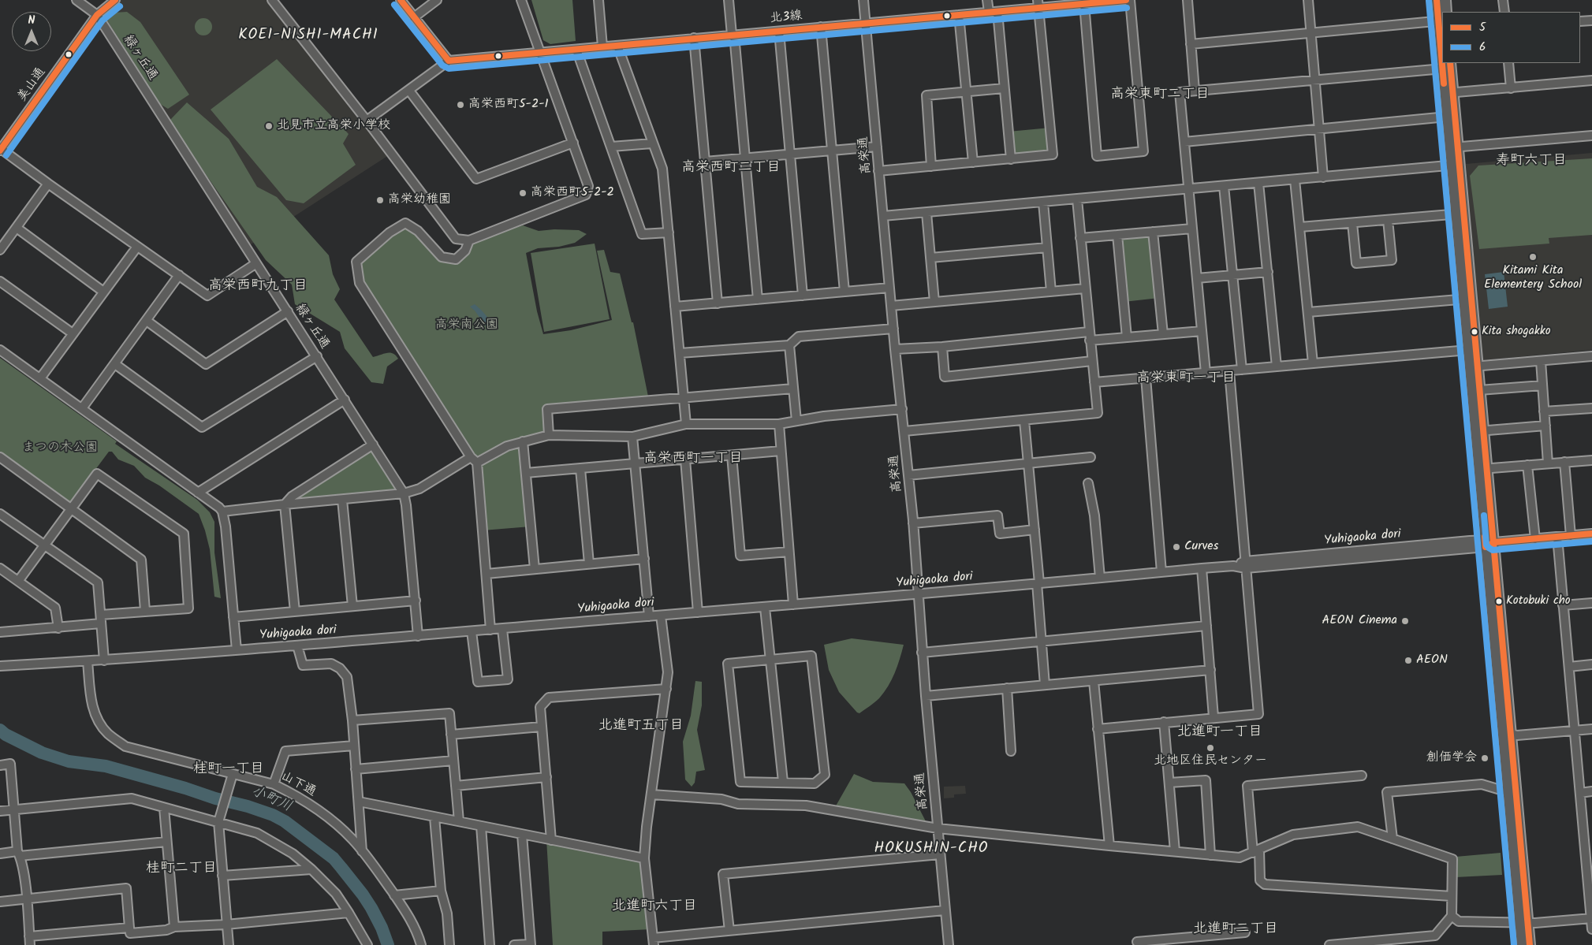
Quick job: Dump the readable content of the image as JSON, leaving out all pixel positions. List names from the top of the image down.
{
  "streets": {
    "street": [
      "北3線",
      "緑ヶ丘通",
      "美山通",
      "高栄通",
      "Yuhigaoka dori",
      "山下通"
    ]
  },
  "crossings": [
    ["北3線", "高栄通"],
    ["緑ヶ丘通", "美山通"],
    ["緑ヶ丘通", "Yuhigaoka dori"],
    ["高栄通", "Yuhigaoka dori"],
    ["Yuhigaoka dori", "山下通"]
  ],
  "districts": [
    "KOEI-NISHI-MACHI",
    "高栄東町二丁目",
    "寿町六丁目",
    "高栄西町二丁目",
    "高栄西町九丁目",
    "高栄東町一丁目",
    "高栄西町一丁目",
    "北進町五丁目",
    "北進町一丁目",
    "桂町一丁目",
    "HOKUSHIN-CHO",
    "桂町二丁目",
    "北進町六丁目",
    "北進町二丁目"
  ],
  "water": ["小町川"],
  "parks": ["高栄南公園", "まつの木公園"],
  "places": [
    "高栄西町5-2-1",
    "北見市立高栄小学校",
    "高栄西町5-2-2",
    "高栄幼稚園",
    "Kitami Kita Elementery School",
    "Kita shogakko",
    "Curves",
    "Kotobuki cho",
    "AEON Cinema",
    "AEON",
    "北地区住民センター",
    "創価学会"
  ],
  "lines": ["transit line 5", "transit line 6"],
  "legend": ["5", "6"],
  "north": "top"
}
